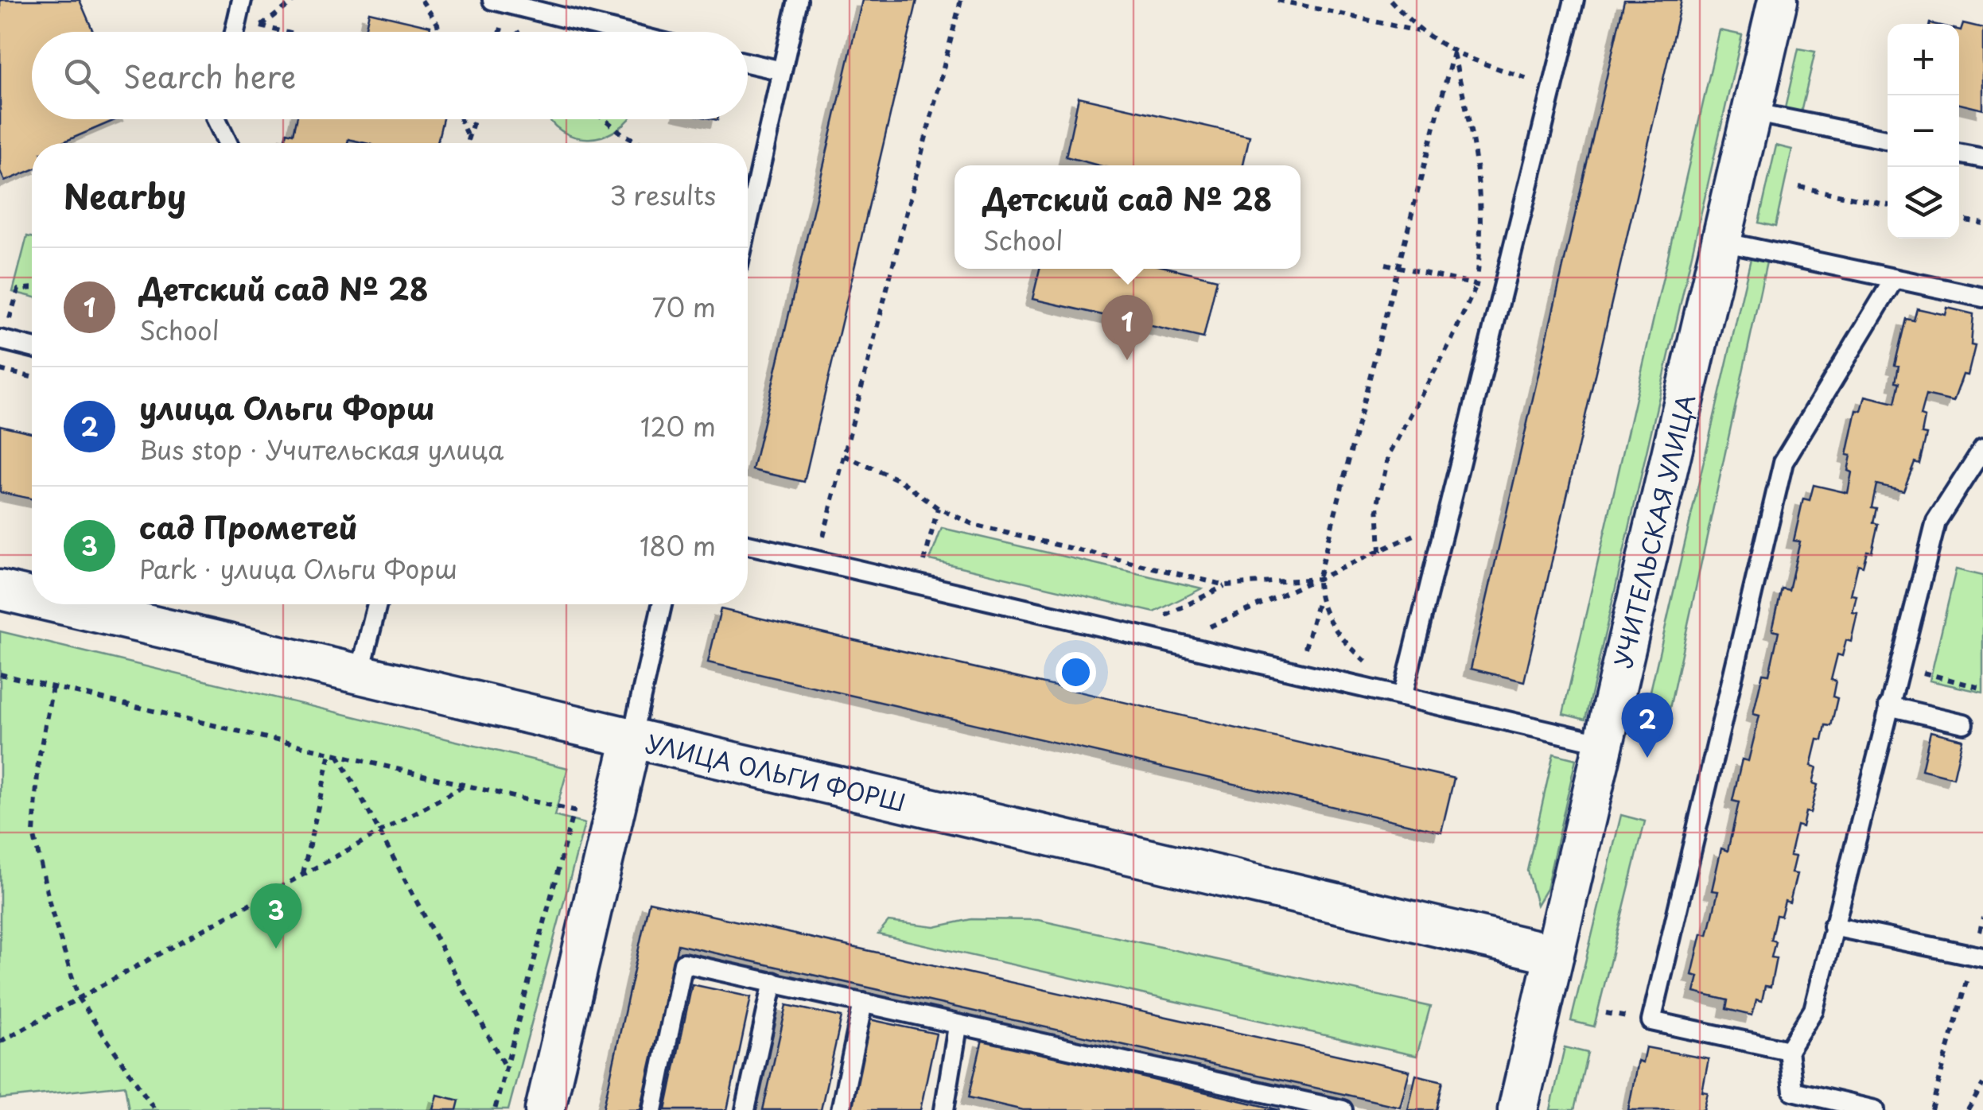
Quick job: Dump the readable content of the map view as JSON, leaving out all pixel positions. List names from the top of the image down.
{
  "streets": {
    "street": ["УЧИТЕЛЬСКАЯ УЛИЦА", "УЛИЦА ОЛЬГИ ФОРШ"]
  },
  "crossings": [
    ["УЧИТЕЛЬСКАЯ УЛИЦА", "УЛИЦА ОЛЬГИ ФОРШ"]
  ],
  "page": {
    "map_buttons": ["+", "−"],
    "search": "Search here",
    "heading": ["Nearby", "3 results"],
    "popup": ["Детский сад № 28", "School"],
    "list": [
      {
        "mark": "1",
        "name": "Детский сад № 28",
        "note": "School",
        "value": "70 m"
      },
      {
        "mark": "2",
        "name": "улица Ольги Форш",
        "note": "Bus stop · Учительская улица",
        "value": "120 m"
      },
      {
        "mark": "3",
        "name": "сад Прометей",
        "note": "Park · улица Ольги Форш",
        "value": "180 m"
      }
    ],
    "pins": ["1", "2", "3"]
  }
}
